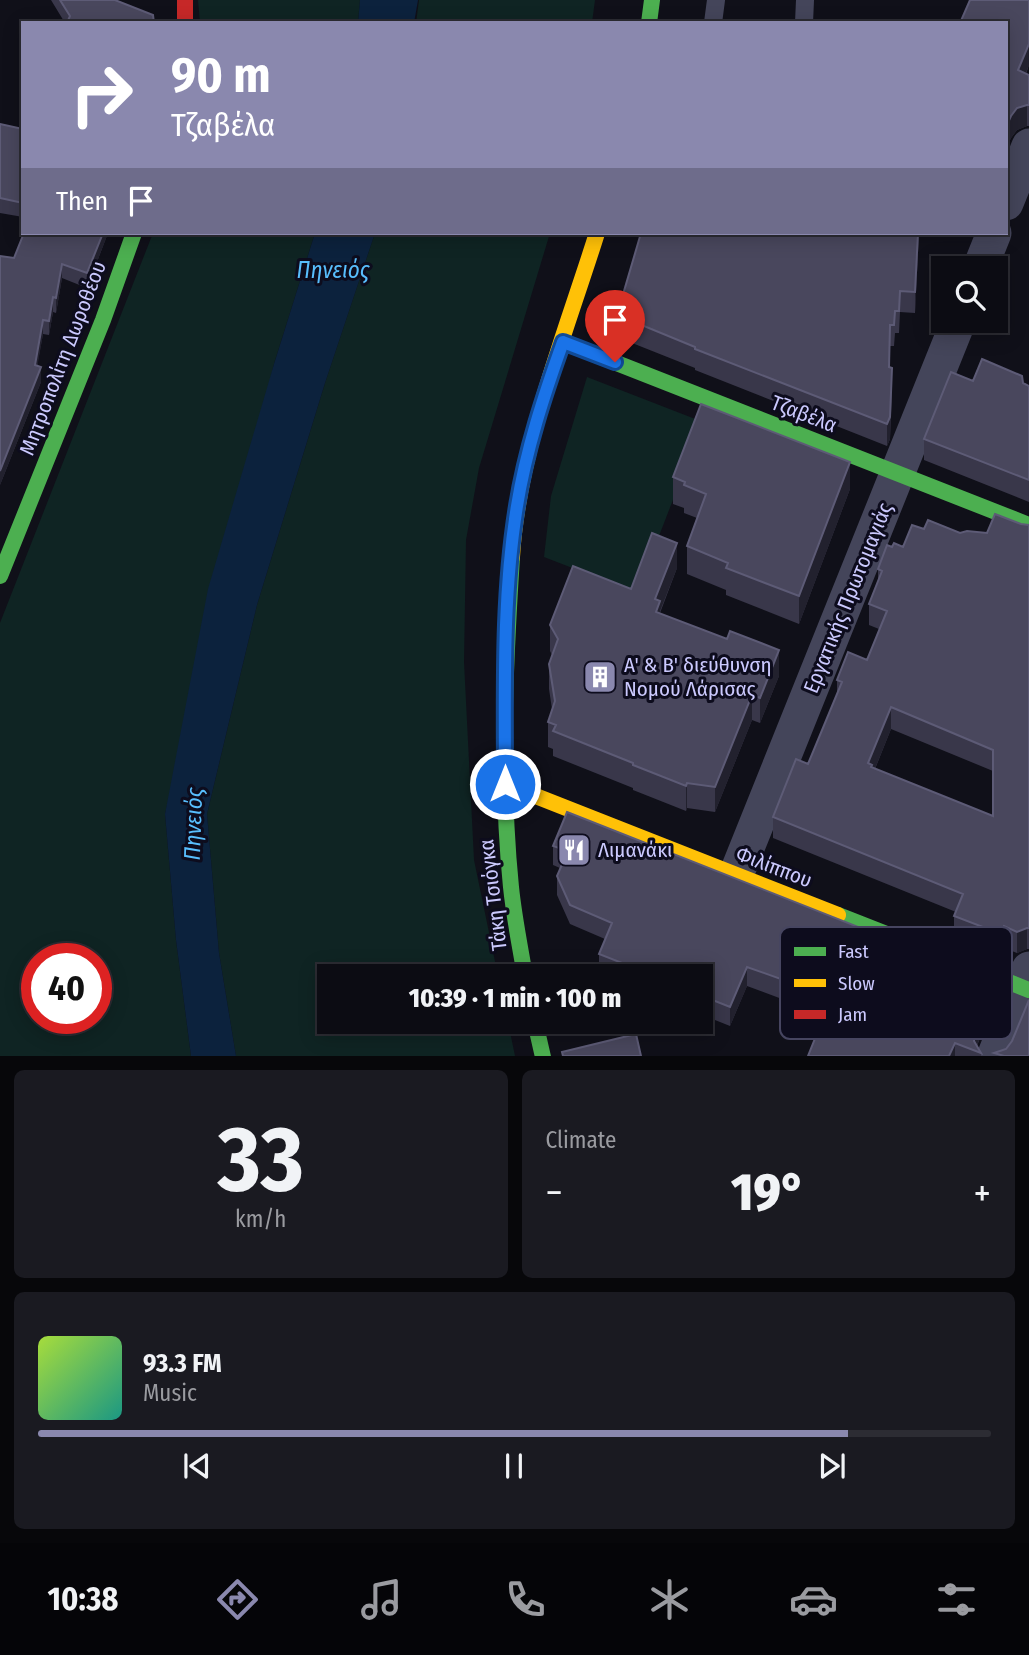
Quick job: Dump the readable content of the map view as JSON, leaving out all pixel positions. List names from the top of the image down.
{
  "streets": {
    "street": [
      "Μητροπολίτη Δωροθέου",
      "Τζαβέλα",
      "Εργατικής Πρωτομαγιάς",
      "Φιλίππου",
      "Τάκη Τσιόγκα"
    ]
  },
  "crossings": [
    ["Τζαβέλα", "Εργατικής Πρωτομαγιάς"],
    ["Τζαβέλα", "Τάκη Τσιόγκα"],
    ["Εργατικής Πρωτομαγιάς", "Φιλίππου"],
    ["Φιλίππου", "Τάκη Τσιόγκα"]
  ],
  "water": ["Πηνειός"],
  "places": {
    "building": ["Α' & Β' διεύθυνση Νομού Λάρισας"],
    "restaurant": ["Λιμανάκι"]
  },
  "legend": ["Fast", "Slow", "Jam"],
  "page": {
    "turn": ["90 m", "Τζαβέλα"],
    "then": "Then",
    "limit": "40",
    "trip": "10:39 · 1 min · 100 m",
    "tile": [
      ["33", "km/h"],
      "Climate"
    ],
    "heat": ["−", "19°", "+"],
    "song": ["93.3 FM", "Music"],
    "tabs": "10:38"
  }
}
